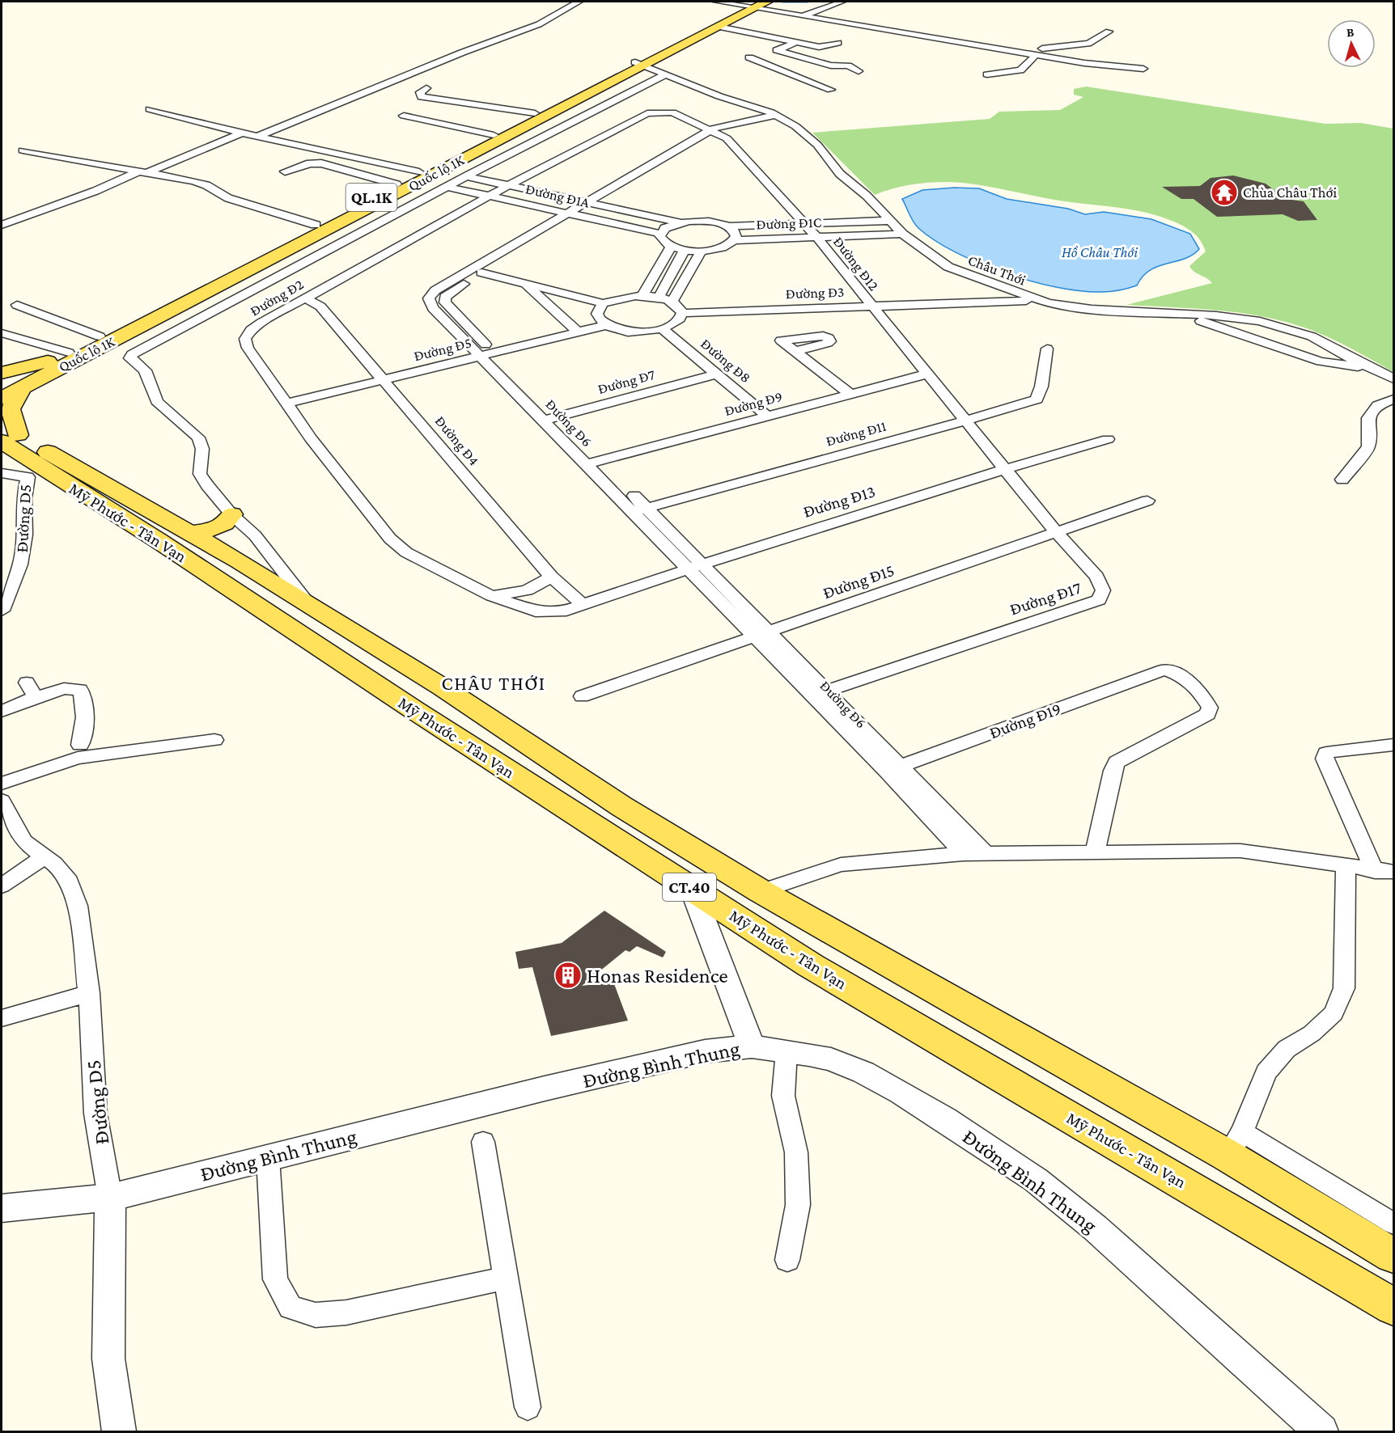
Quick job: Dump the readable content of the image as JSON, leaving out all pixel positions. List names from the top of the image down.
{
  "streets": {
    "main road": [
      "Quốc lộ 1K",
      "QL.1K",
      "Mỹ Phước - Tân Vạn",
      "CT.40"
    ],
    "street": [
      "Đường Đ1A",
      "Đường Đ1C",
      "Đường Đ12",
      "Châu Thới",
      "Đường Đ3",
      "Đường Đ2",
      "Đường Đ5",
      "Đường Đ8",
      "Đường Đ7",
      "Đường Đ9",
      "Đường Đ6",
      "Đường Đ11",
      "Đường Đ4",
      "Đường Đ13",
      "Đường D5",
      "Đường Đ15",
      "Đường Đ17",
      "Đường Đ19",
      "Đường Bình Thung"
    ]
  },
  "crossings": [
    ["Quốc lộ 1K", "Châu Thới"],
    ["Đường Đ1A", "Đường Đ2"],
    ["Đường Đ1A", "Đường Đ6"],
    ["Đường Đ1C", "Đường Đ12"],
    ["Đường Đ1C", "Châu Thới"],
    ["Đường Đ12", "Đường Đ3"],
    ["Đường Đ12", "Đường Đ2"],
    ["Đường Đ12", "Đường Đ9"],
    ["Đường Đ12", "Đường Đ6"],
    ["Đường Đ12", "Đường Đ11"],
    ["Đường Đ12", "Đường Đ17"],
    ["Châu Thới", "Đường Đ3"],
    ["Châu Thới", "Đường Đ6"],
    ["Đường Đ2", "Đường Đ5"],
    ["Đường Đ2", "Đường Đ6"],
    ["Đường Đ2", "Đường Đ4"],
    ["Đường Đ2", "Đường Đ13"],
    ["Đường Đ5", "Đường Đ6"],
    ["Đường Đ5", "Đường Đ4"],
    ["Đường Đ8", "Đường Đ7"],
    ["Đường Đ8", "Đường Đ9"],
    ["Đường Đ7", "Đường Đ6"],
    ["Đường Đ9", "Đường Đ6"],
    ["Đường Đ6", "Đường Đ11"],
    ["Đường Đ6", "Đường Đ13"],
    ["Đường Đ6", "Đường Đ15"],
    ["Đường Đ6", "Đường Đ17"],
    ["Đường Đ6", "Đường Đ19"],
    ["Đường Đ11", "Đường Đ17"],
    ["Đường Đ4", "Đường Đ13"],
    ["Đường Đ13", "Đường Đ17"],
    ["Đường D5", "Mỹ Phước - Tân Vạn"],
    ["Đường D5", "Đường Bình Thung"],
    ["Đường Đ15", "Đường Đ17"]
  ],
  "districts": ["CHÂU THỚI"],
  "water": ["Hồ Châu Thới"],
  "places": {
    "temple": ["Chùa Châu Thới"],
    "building": ["Honas Residence"]
  },
  "north": "top"
}
